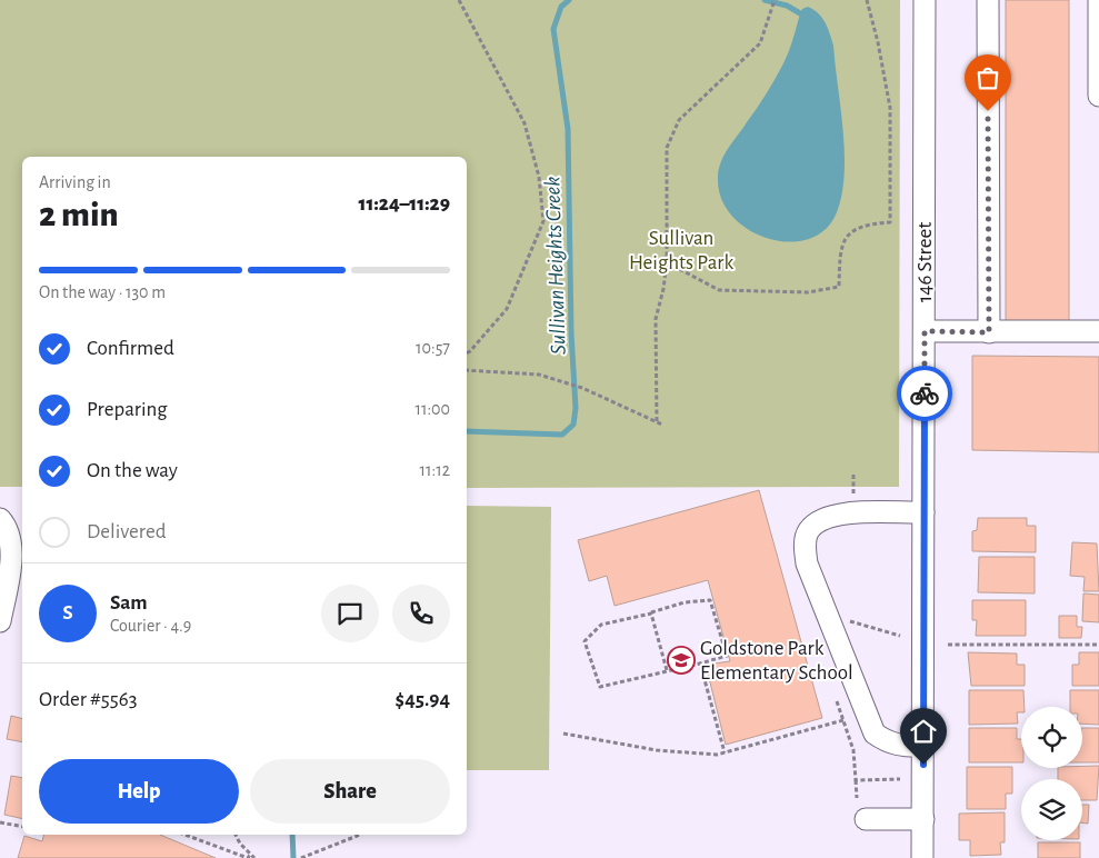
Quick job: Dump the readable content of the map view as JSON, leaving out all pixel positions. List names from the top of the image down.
{
  "streets": {
    "street": ["146 Street"]
  },
  "water": ["Sullivan Heights Creek"],
  "parks": ["Sullivan Heights Park"],
  "places": {
    "school or university": ["Goldstone Park Elementary School"]
  },
  "page": {
    "heading": ["2 min", "Arriving in", "11:24–11:29"],
    "panel": [
      "Sam",
      "Courier · 4.9",
      "Order #5563",
      "$45.94"
    ],
    "bar": "On the way · 130 m",
    "list": [
      ["Confirmed", "10:57"],
      ["Preparing", "11:00"],
      ["On the way", "11:12"],
      "Delivered"
    ],
    "round": "S",
    "buttons": ["Help", "Share"]
  }
}
